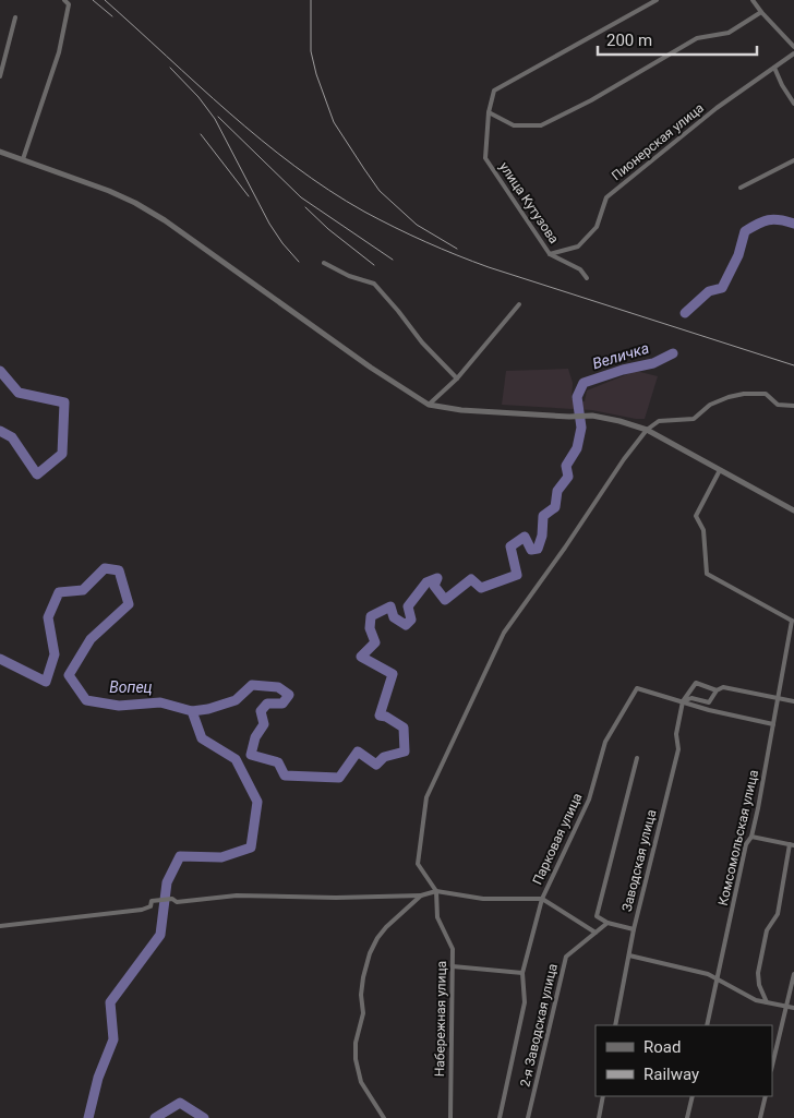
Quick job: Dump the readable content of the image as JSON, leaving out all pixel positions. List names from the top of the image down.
{
  "streets": {
    "street": [
      "Пионерская улица",
      "улица Кутузова",
      "Комсомольская улица",
      "Парковая улица",
      "Заводская улица",
      "Набережная улица",
      "2-я Заводская улица"
    ]
  },
  "crossings": [
    ["Пионерская улица", "улица Кутузова"],
    ["Парковая улица", "Заводская улица"],
    ["Парковая улица", "Набережная улица"]
  ],
  "water": ["Величка", "Вопец"],
  "legend": ["Road", "Railway"],
  "scale_bar": "200 m"
}
